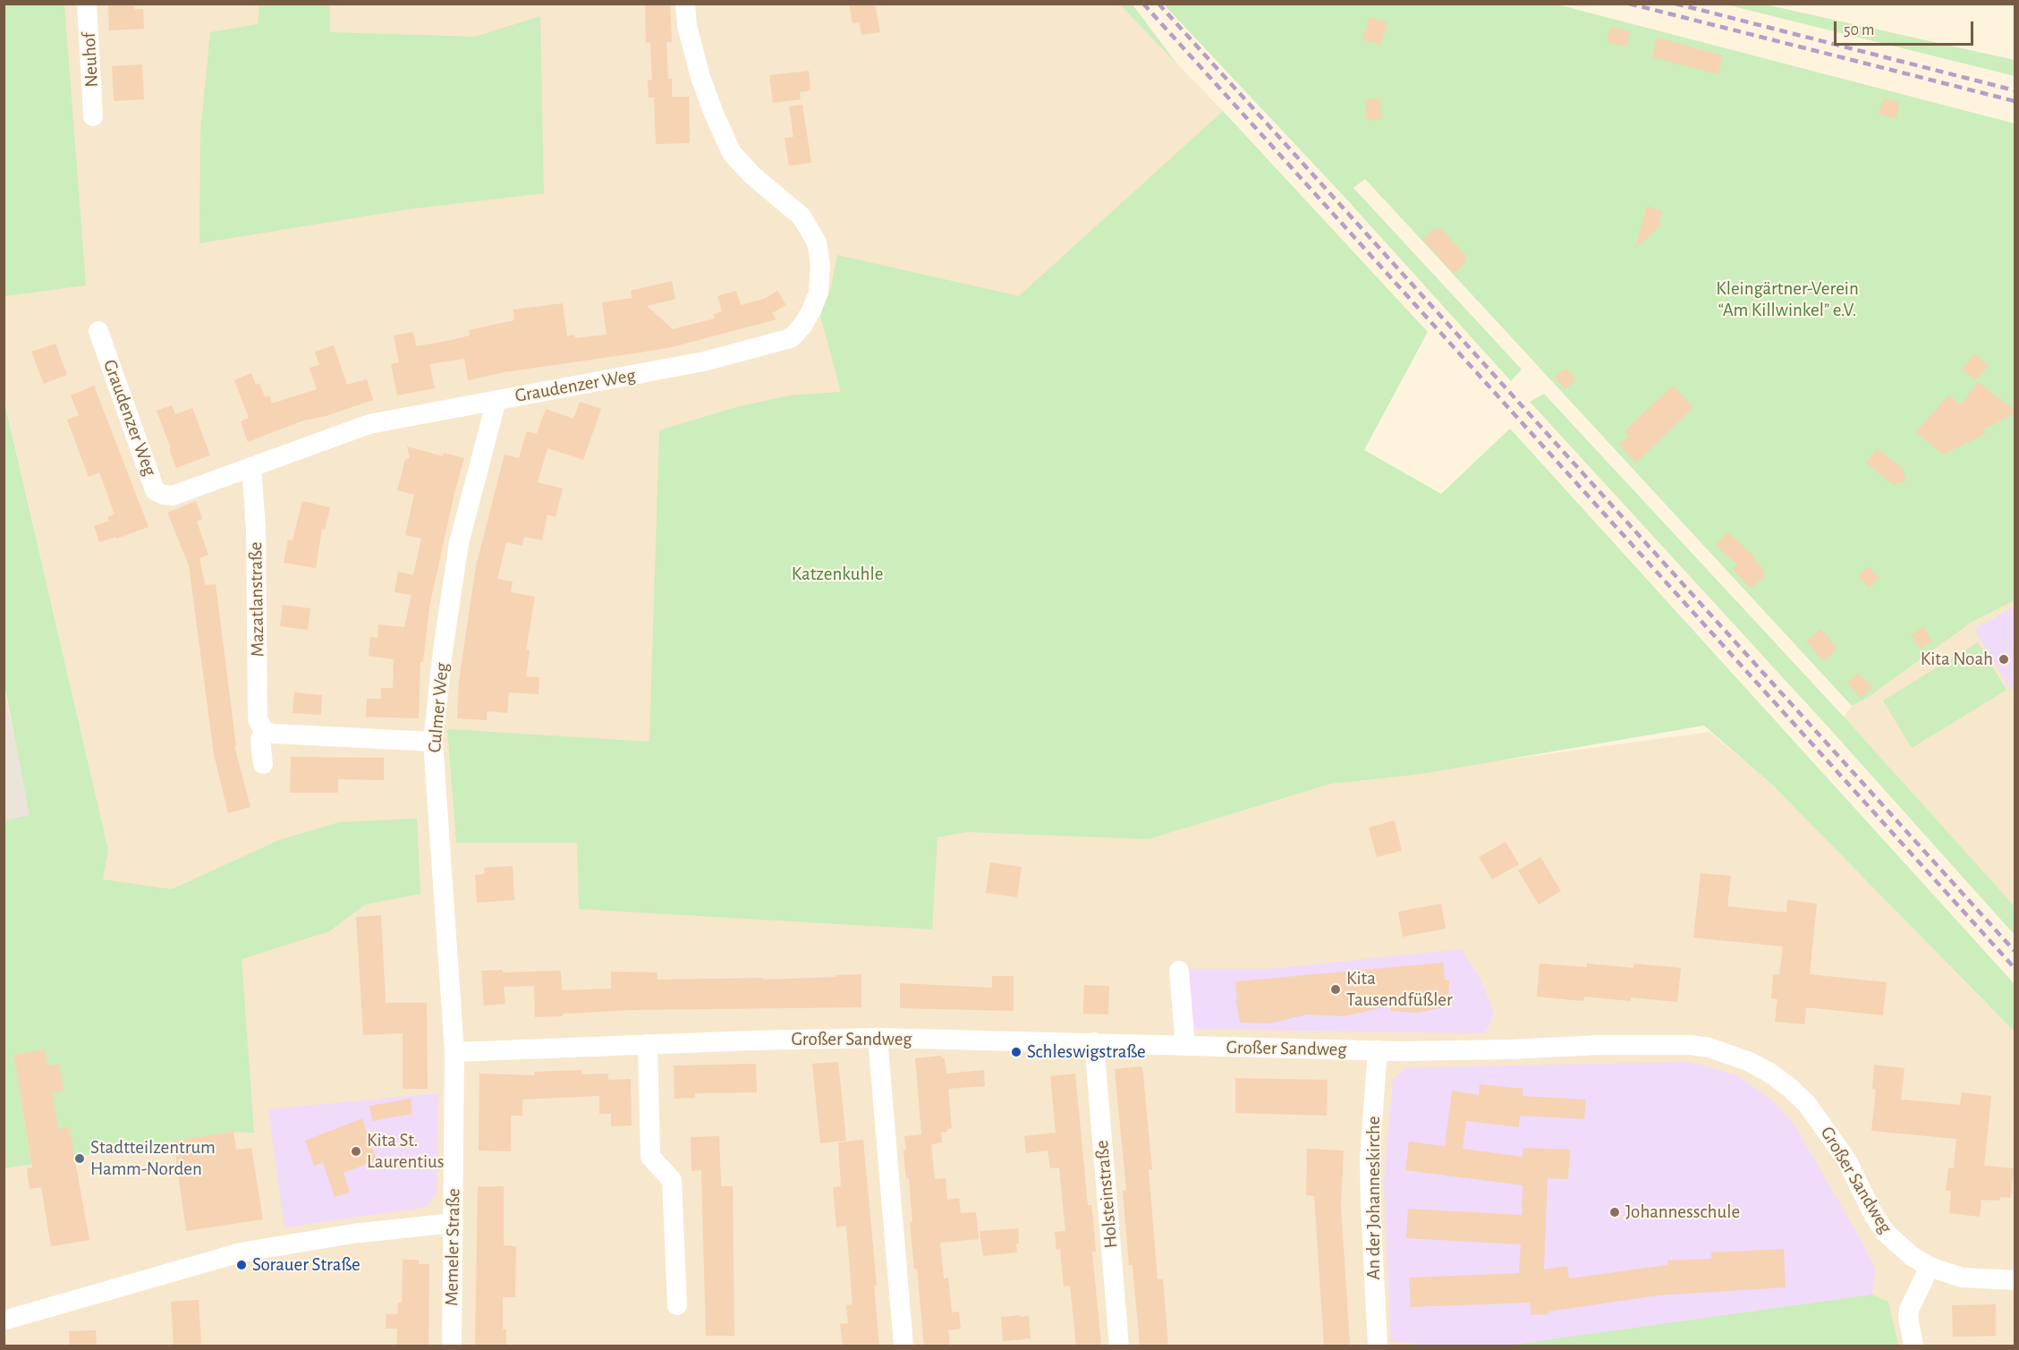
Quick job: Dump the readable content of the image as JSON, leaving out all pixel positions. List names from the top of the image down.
{
  "streets": {
    "street": [
      "Neuhof",
      "Graudenzer Weg",
      "Mazatlanstraße",
      "Culmer Weg",
      "Großer Sandweg",
      "Holsteinstraße",
      "An der Johanneskirche",
      "Memeler Straße"
    ]
  },
  "crossings": [
    ["Graudenzer Weg", "Mazatlanstraße"],
    ["Graudenzer Weg", "Culmer Weg"],
    ["Culmer Weg", "Großer Sandweg"],
    ["Culmer Weg", "Memeler Straße"],
    ["Großer Sandweg", "Holsteinstraße"],
    ["Großer Sandweg", "An der Johanneskirche"],
    ["Großer Sandweg", "Memeler Straße"]
  ],
  "parks": ["Kleingärtner-Verein “Am Killwinkel” e.V.", "Katzenkuhle"],
  "places": [
    "Kita Noah",
    "Kita Tausendfüßler",
    "Schleswigstraße",
    "Kita St. Laurentius",
    "Stadtteilzentrum Hamm-Norden",
    "Johannesschule",
    "Sorauer Straße"
  ],
  "scale_bar": "50 m"
}
